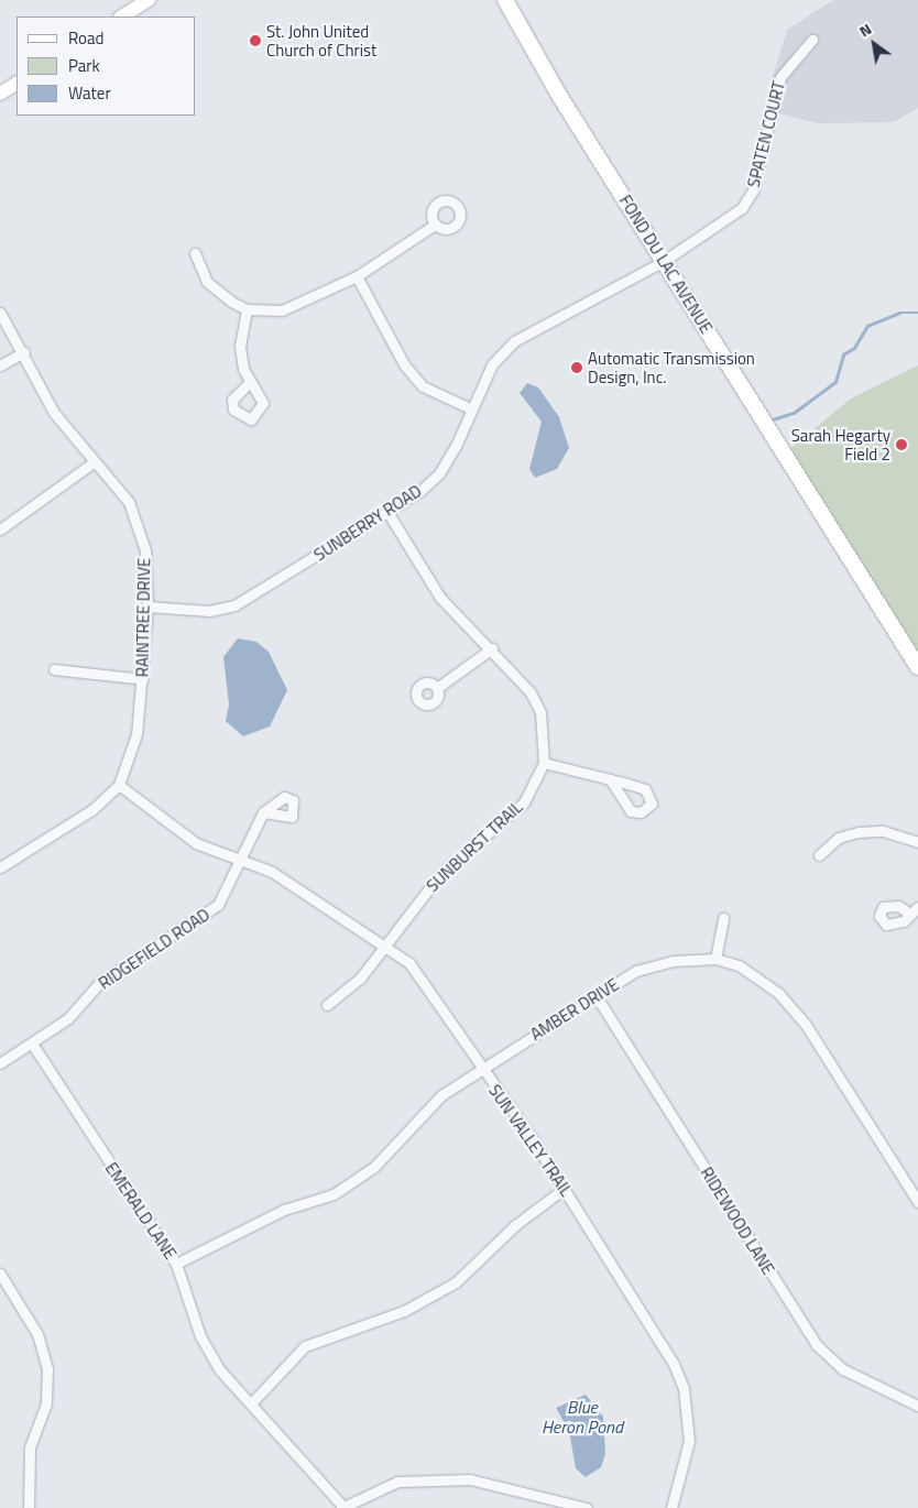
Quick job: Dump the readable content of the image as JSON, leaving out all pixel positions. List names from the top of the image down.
{
  "streets": {
    "main road": ["FOND DU LAC AVENUE"],
    "street": [
      "SPATEN COURT",
      "SUNBERRY ROAD",
      "RAINTREE DRIVE",
      "SUNBURST TRAIL",
      "RIDGEFIELD ROAD",
      "AMBER DRIVE",
      "SUN VALLEY TRAIL",
      "EMERALD LANE",
      "RIDEWOOD LANE"
    ]
  },
  "crossings": [
    ["SPATEN COURT", "FOND DU LAC AVENUE"],
    ["SPATEN COURT", "SUNBERRY ROAD"],
    ["FOND DU LAC AVENUE", "SUNBERRY ROAD"],
    ["SUNBERRY ROAD", "RAINTREE DRIVE"],
    ["RAINTREE DRIVE", "SUN VALLEY TRAIL"],
    ["SUNBURST TRAIL", "SUN VALLEY TRAIL"],
    ["RIDGEFIELD ROAD", "SUN VALLEY TRAIL"],
    ["RIDGEFIELD ROAD", "EMERALD LANE"],
    ["AMBER DRIVE", "SUN VALLEY TRAIL"],
    ["AMBER DRIVE", "EMERALD LANE"],
    ["AMBER DRIVE", "RIDEWOOD LANE"]
  ],
  "water": ["Blue Heron Pond"],
  "places": ["St. John United Church of Christ", "Automatic Transmission Design, Inc.", "Sarah Hegarty Field 2"],
  "legend": ["Road", "Park", "Water"],
  "north": "top left"
}
